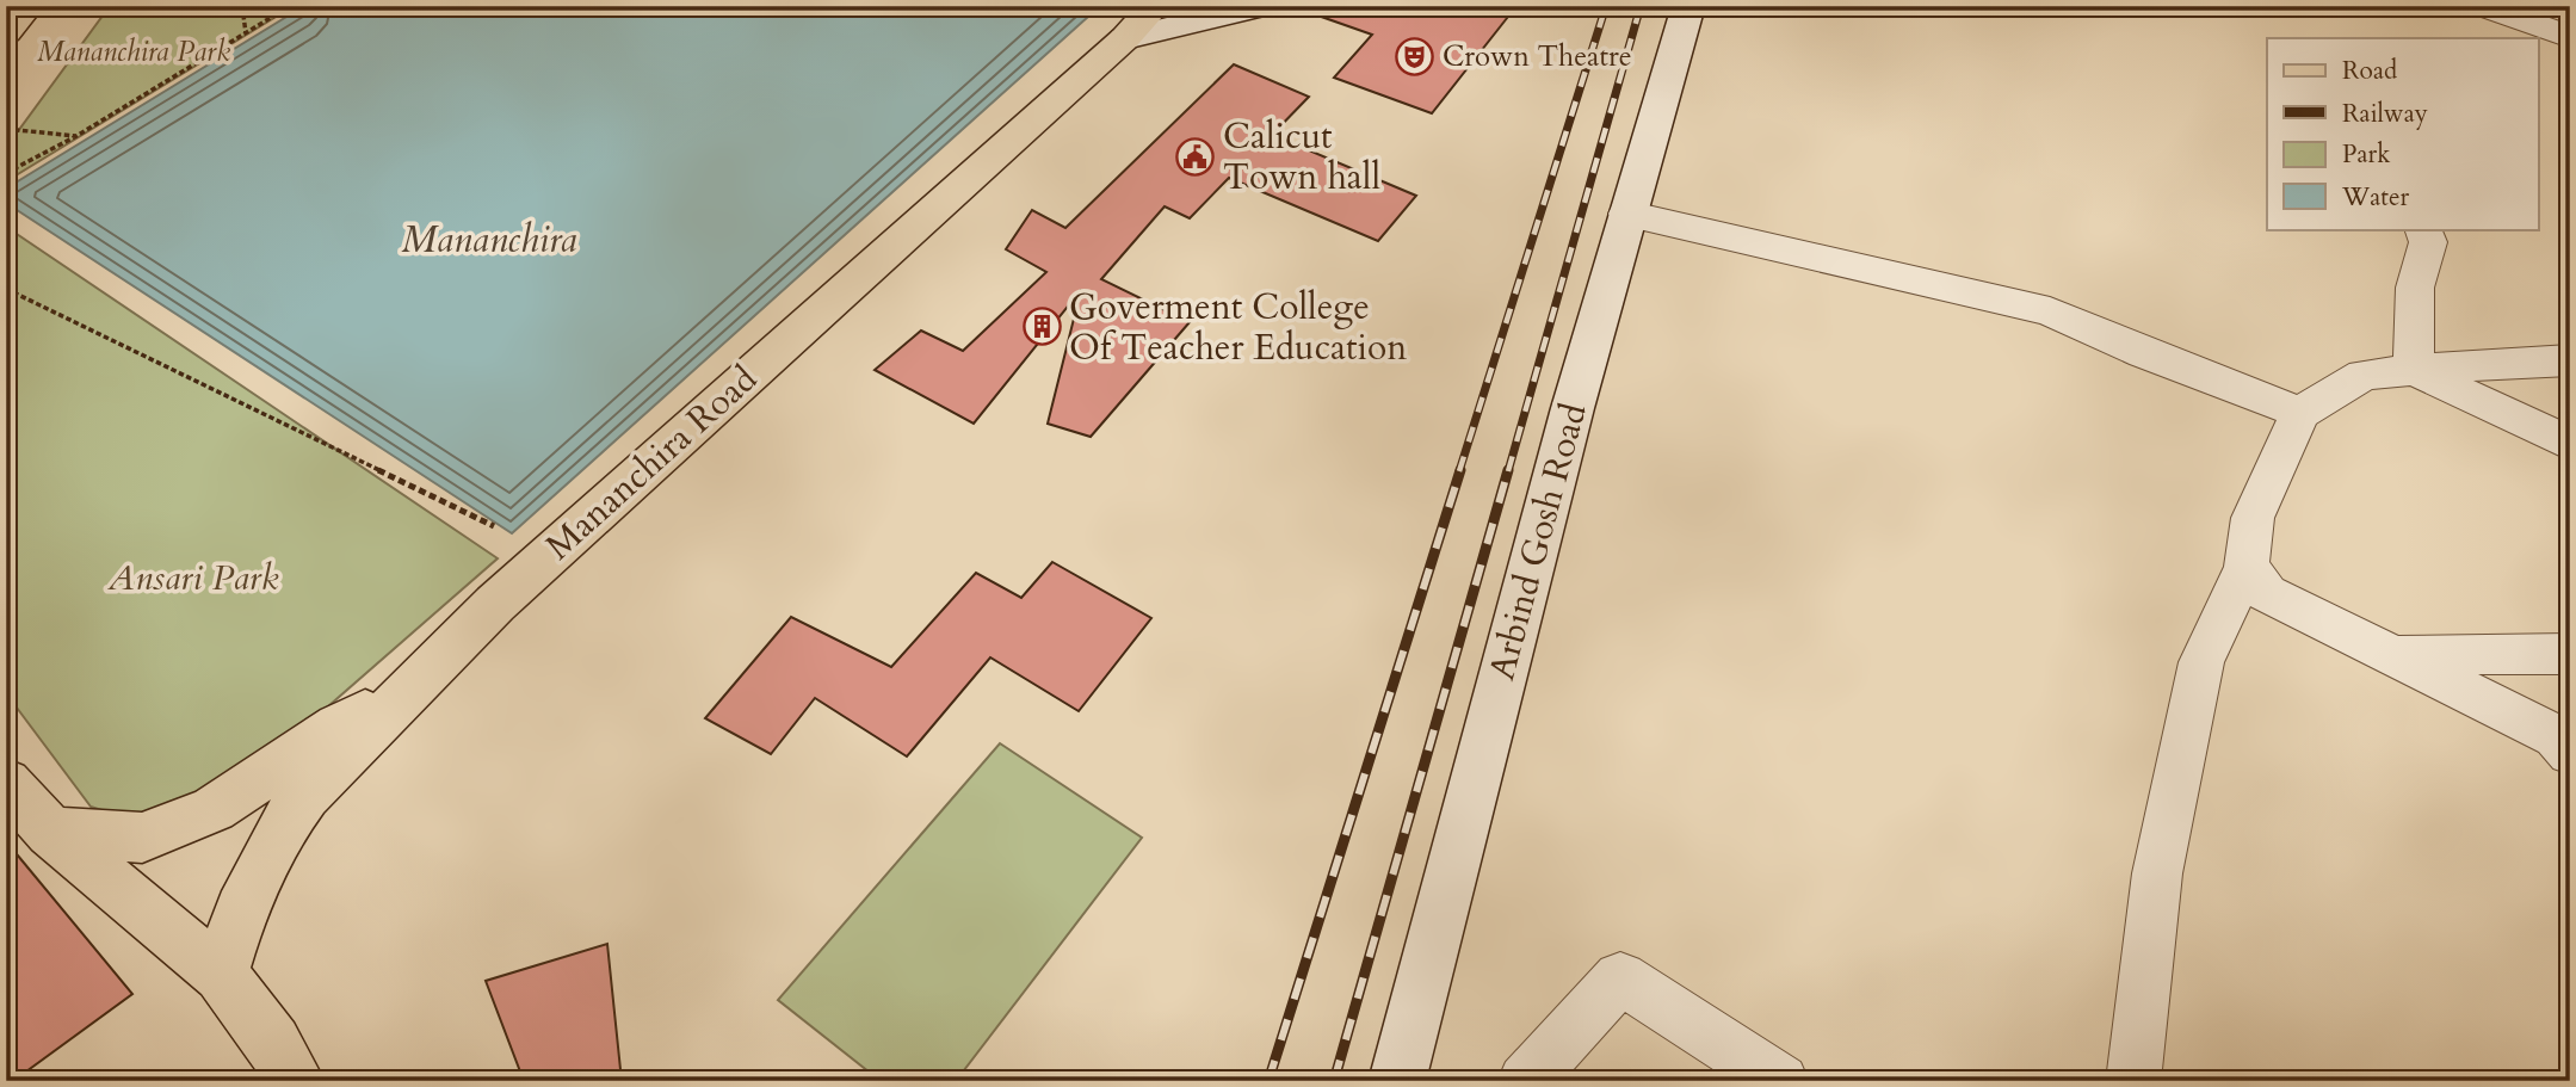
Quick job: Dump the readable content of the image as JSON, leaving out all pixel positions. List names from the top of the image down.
{
  "streets": {
    "main road": ["Mananchira Road"],
    "street": ["Arbind Gosh Road"]
  },
  "water": ["Mananchira"],
  "parks": ["Mananchira Park", "Ansari Park"],
  "places": {
    "theatre": ["Crown Theatre"],
    "public building": ["Calicut Town hall"],
    "building": ["Goverment College Of Teacher Education"]
  },
  "legend": [
    "Road",
    "Railway",
    "Park",
    "Water"
  ]
}
